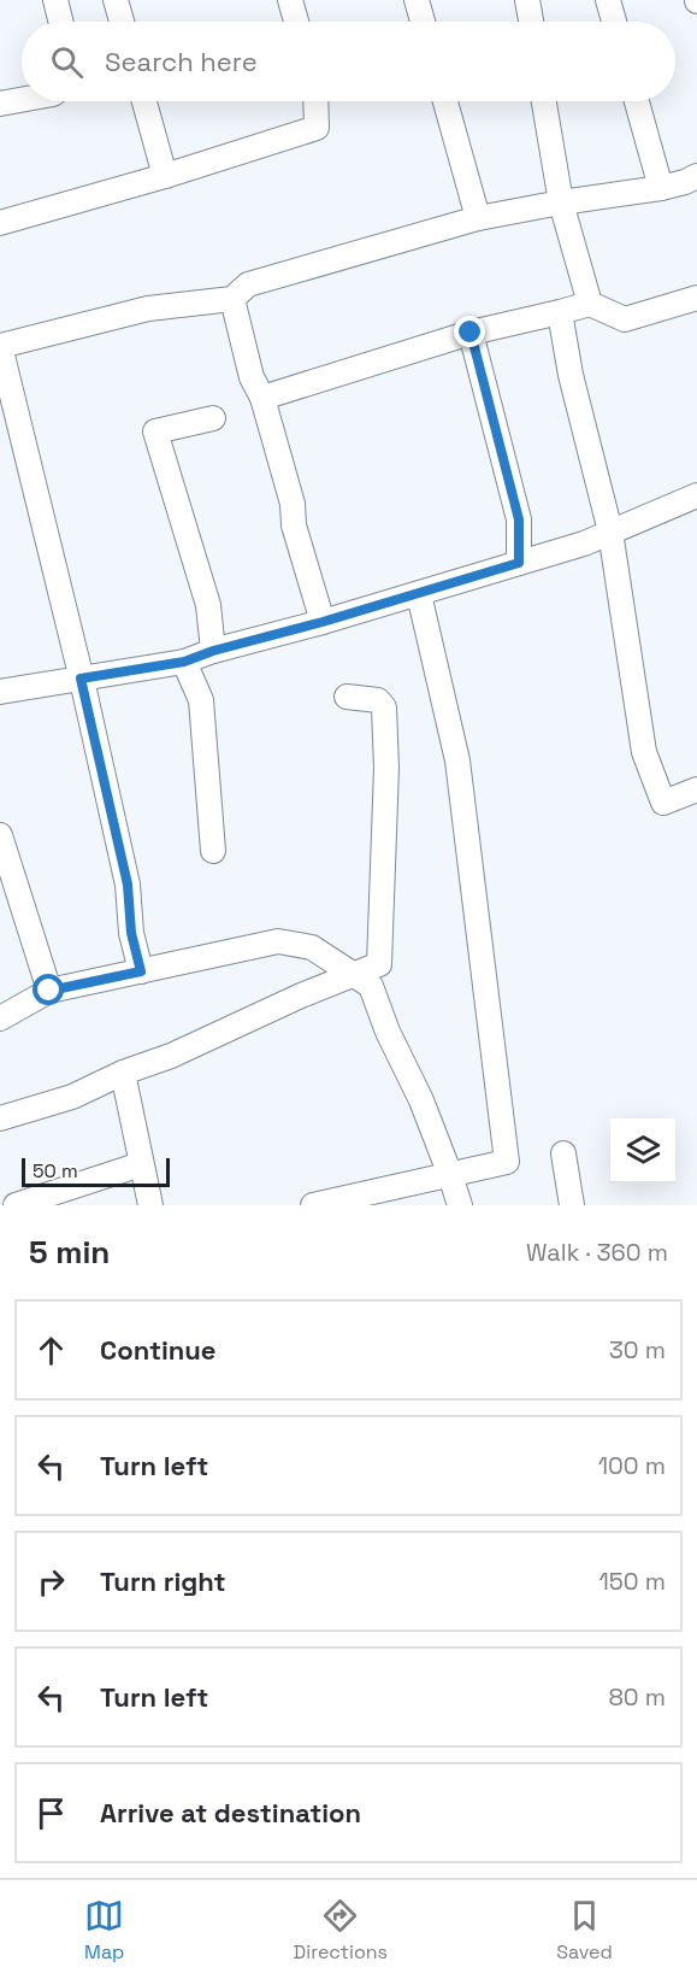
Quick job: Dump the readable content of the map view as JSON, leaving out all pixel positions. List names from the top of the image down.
{
  "scale_bar": "50 m",
  "page": {
    "search": "Search here",
    "scale": "50 m",
    "heading": ["5 min", "Walk · 360 m"],
    "list": [
      ["Continue", "30 m"],
      ["Turn left", "100 m"],
      ["Turn right", "150 m"],
      ["Turn left", "80 m"],
      "Arrive at destination"
    ],
    "nav": ["Map", "Directions", "Saved"]
  }
}
